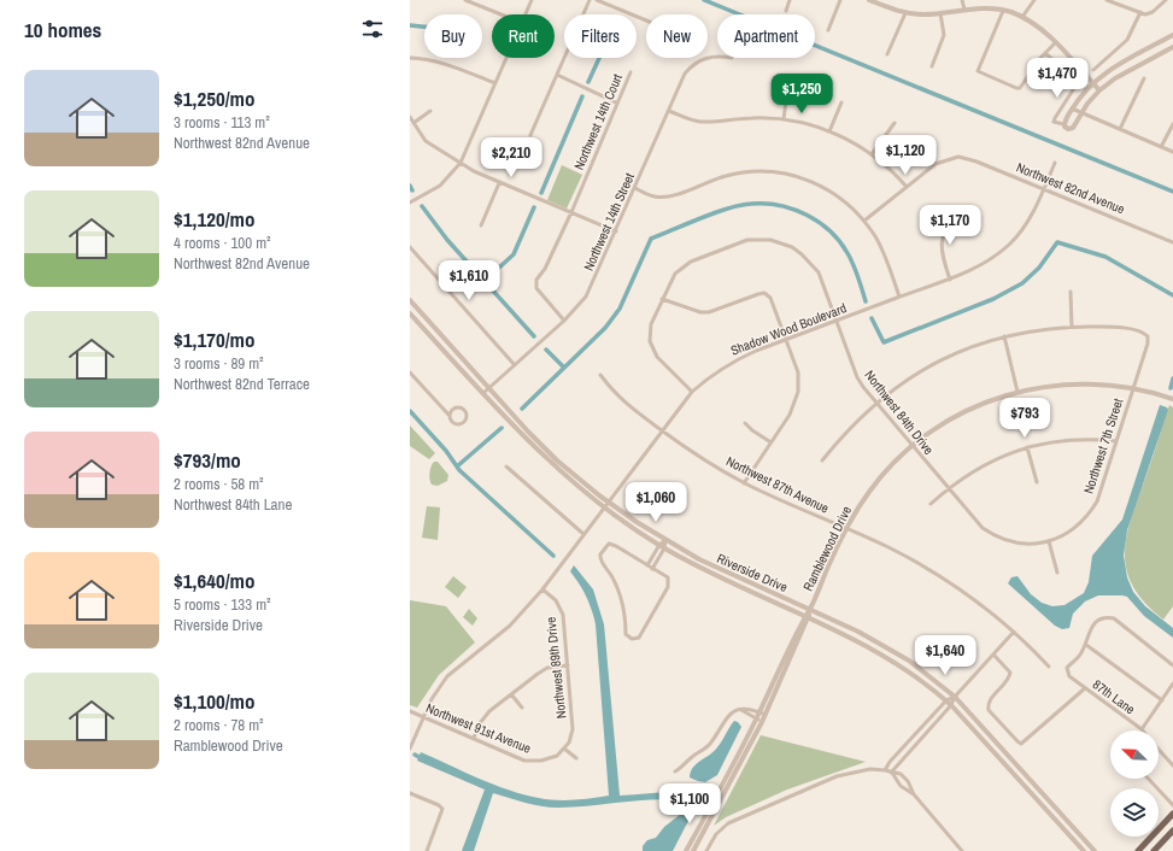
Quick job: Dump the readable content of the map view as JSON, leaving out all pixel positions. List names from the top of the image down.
{
  "streets": {
    "street": [
      "Northwest 14th Court",
      "Northwest 82nd Avenue",
      "Northwest 14th Street",
      "Shadow Wood Boulevard",
      "Northwest 84th Drive",
      "Northwest 7th Street",
      "Northwest 87th Avenue",
      "Ramblewood Drive",
      "Riverside Drive",
      "Northwest 89th Drive",
      "87th Lane",
      "Northwest 91st Avenue"
    ]
  },
  "crossings": [
    ["Northwest 14th Court", "Northwest 14th Street"],
    ["Northwest 82nd Avenue", "Shadow Wood Boulevard"],
    ["Northwest 14th Street", "Riverside Drive"],
    ["Shadow Wood Boulevard", "Northwest 84th Drive"],
    ["Shadow Wood Boulevard", "Northwest 87th Avenue"],
    ["Shadow Wood Boulevard", "Riverside Drive"],
    ["Shadow Wood Boulevard", "Northwest 89th Drive"],
    ["Shadow Wood Boulevard", "Northwest 91st Avenue"],
    ["Northwest 84th Drive", "Northwest 7th Street"],
    ["Northwest 84th Drive", "Ramblewood Drive"],
    ["Northwest 7th Street", "Ramblewood Drive"],
    ["Northwest 87th Avenue", "Ramblewood Drive"],
    ["Ramblewood Drive", "Riverside Drive"],
    ["Northwest 89th Drive", "Northwest 91st Avenue"]
  ],
  "north": "top left",
  "page": {
    "heading": "10 homes",
    "chip": [
      "Buy",
      "Rent",
      "Filters",
      "New",
      "Apartment"
    ],
    "list": [
      {
        "name": "$1,250/mo",
        "note": "3 rooms · 113 m² · Northwest 82nd Avenue"
      },
      {
        "name": "$1,120/mo",
        "note": "4 rooms · 100 m² · Northwest 82nd Avenue"
      },
      {
        "name": "$1,170/mo",
        "note": "3 rooms · 89 m² · Northwest 82nd Terrace"
      },
      {
        "name": "$793/mo",
        "note": "2 rooms · 58 m² · Northwest 84th Lane"
      },
      {
        "name": "$1,640/mo",
        "note": "5 rooms · 133 m² · Riverside Drive"
      },
      {
        "name": "$1,100/mo",
        "note": "2 rooms · 78 m² · Ramblewood Drive"
      }
    ],
    "price": [
      "$1,470",
      "$1,250",
      "$1,120",
      "$2,210",
      "$1,170",
      "$1,610",
      "$793",
      "$1,060",
      "$1,640",
      "$1,100"
    ]
  }
}
